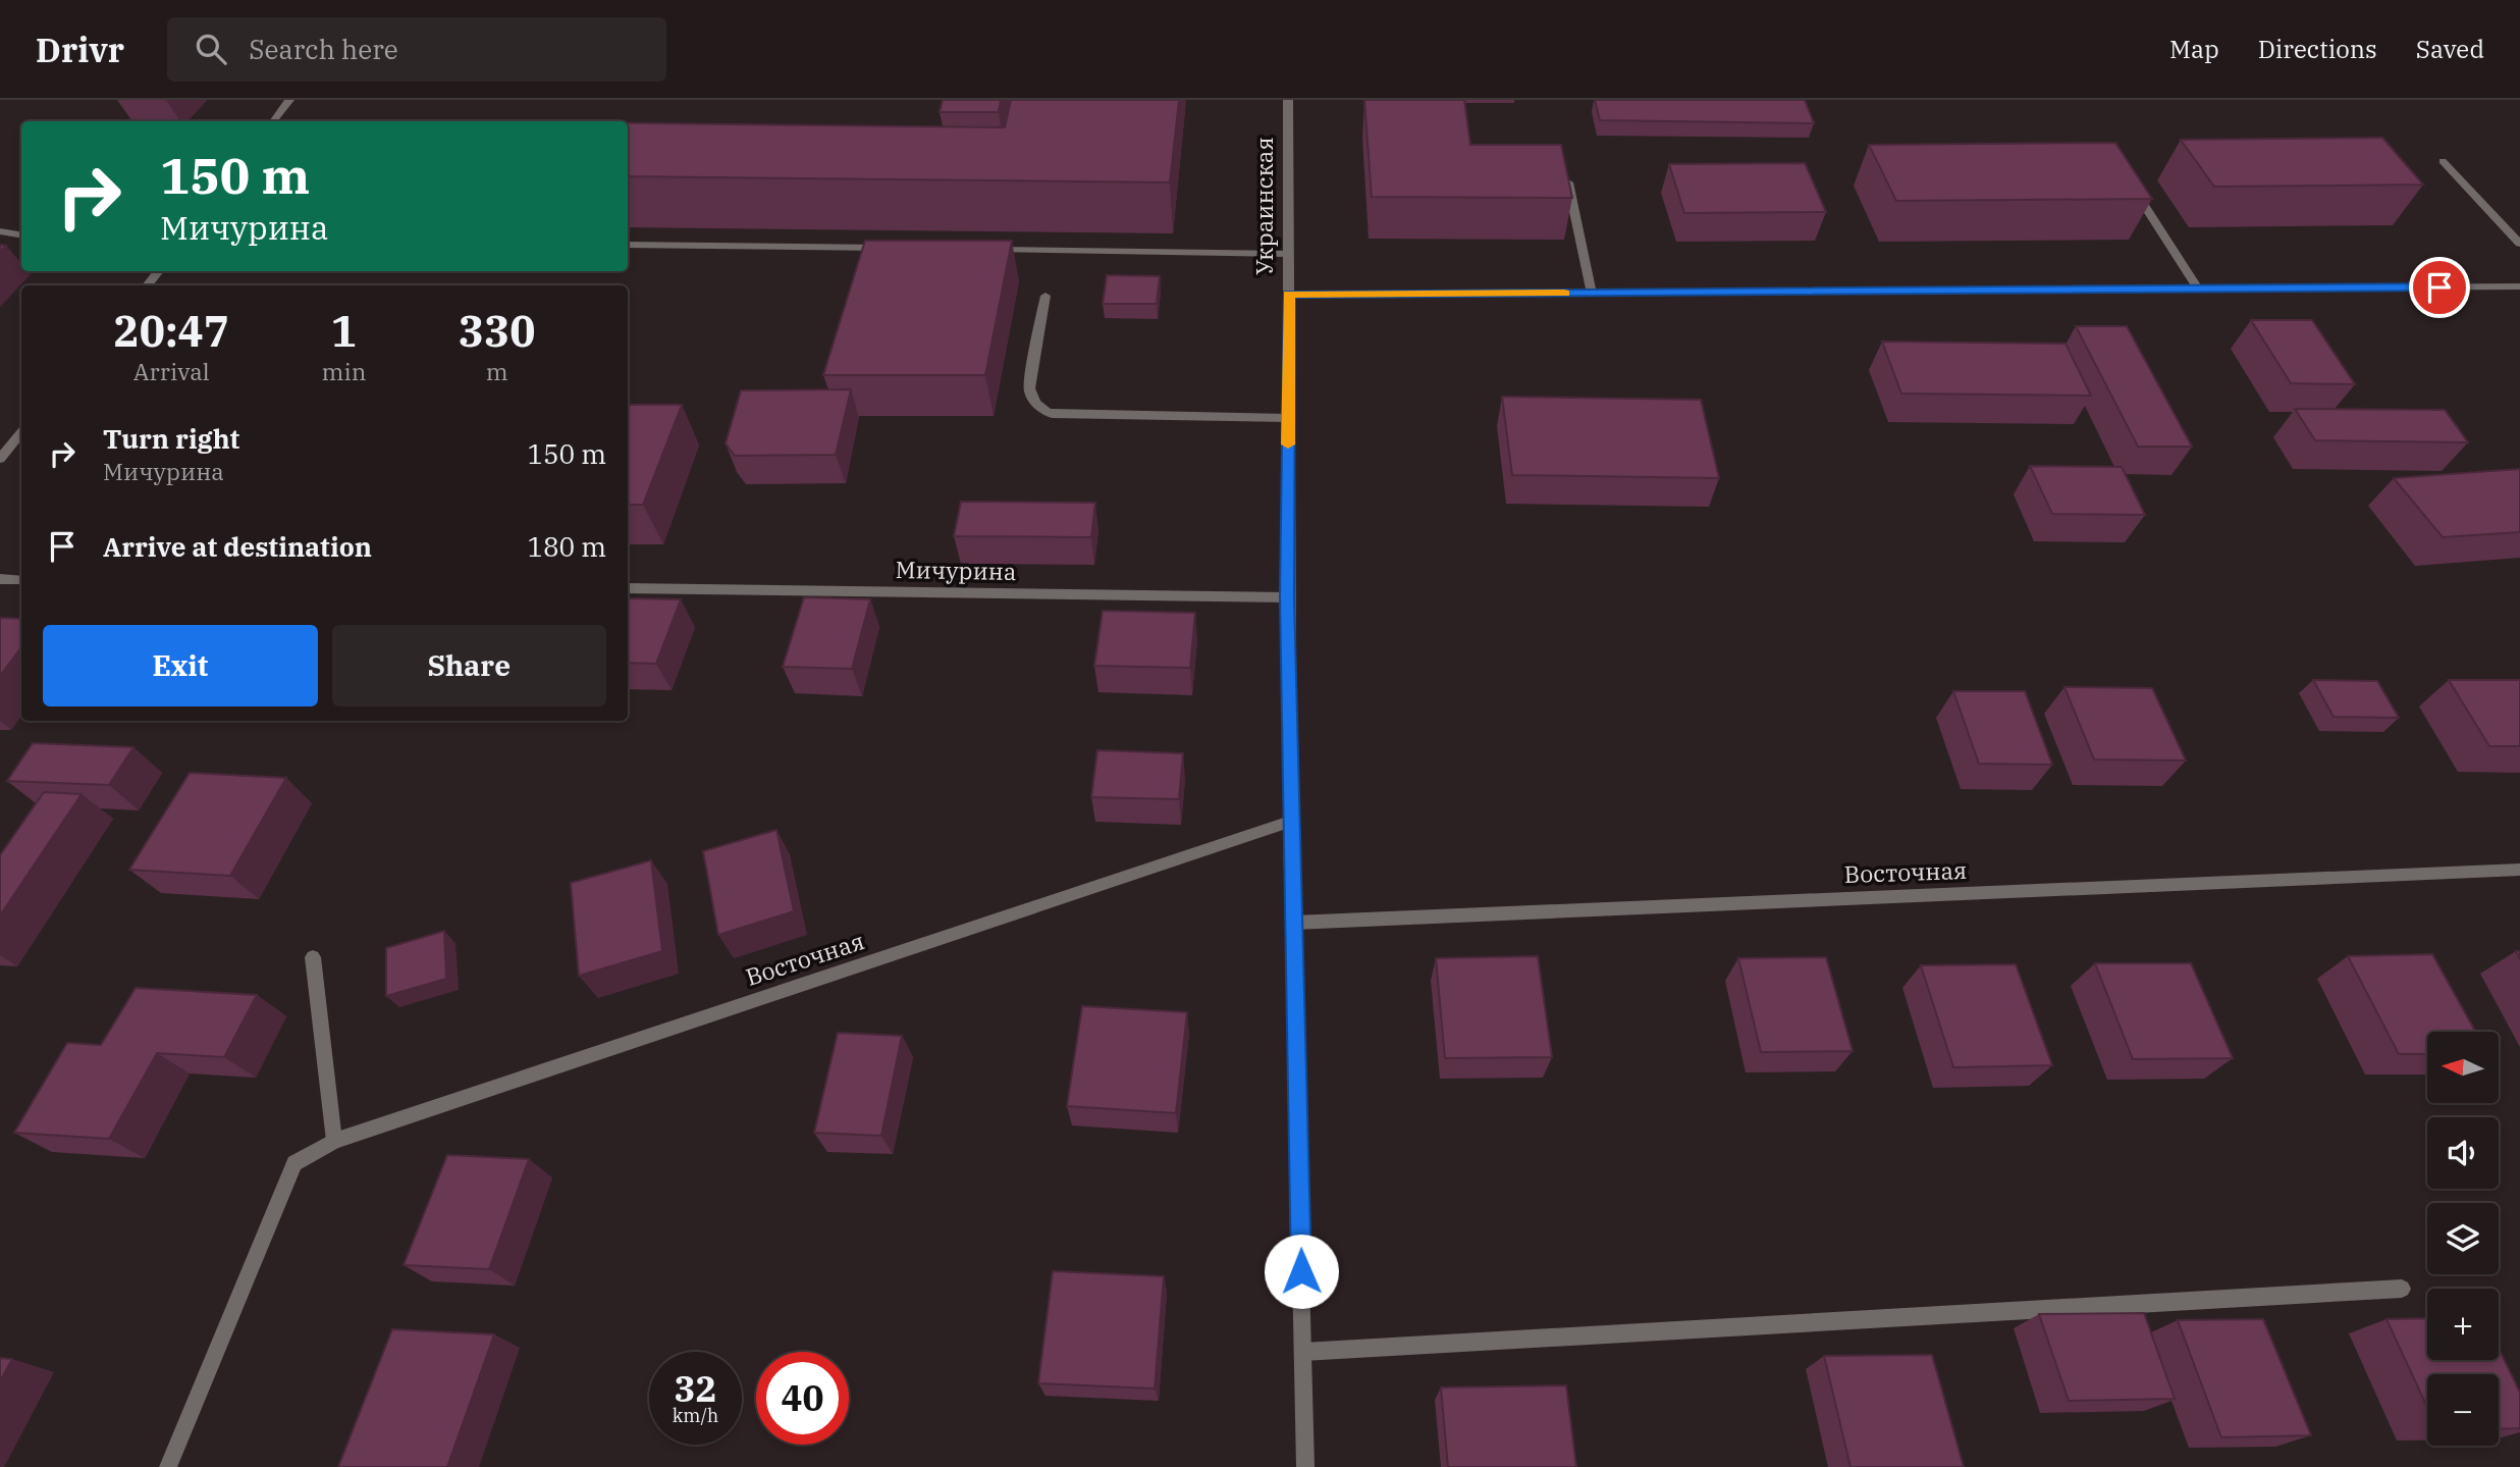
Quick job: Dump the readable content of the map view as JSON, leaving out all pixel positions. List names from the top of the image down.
{
  "streets": {
    "street": ["Украинская", "Мичурина", "Восточная"]
  },
  "crossings": [
    ["Украинская", "Мичурина"],
    ["Украинская", "Восточная"]
  ],
  "north": "left",
  "page": {
    "header": "Drivr",
    "search": "Search here",
    "nav": ["Map", "Directions", "Saved"],
    "turn": ["150 m", "Мичурина"],
    "eta": [
      "20:47",
      "Arrival",
      "1",
      "min",
      "330",
      "m"
    ],
    "list": [
      {
        "name": "Turn right",
        "note": "Мичурина",
        "value": "150 m"
      },
      {
        "name": "Arrive at destination",
        "value": "180 m"
      }
    ],
    "buttons": ["Exit", "Share"],
    "map_buttons": ["+", "−"],
    "speed": "32 km/h",
    "limit": "40"
  }
}
